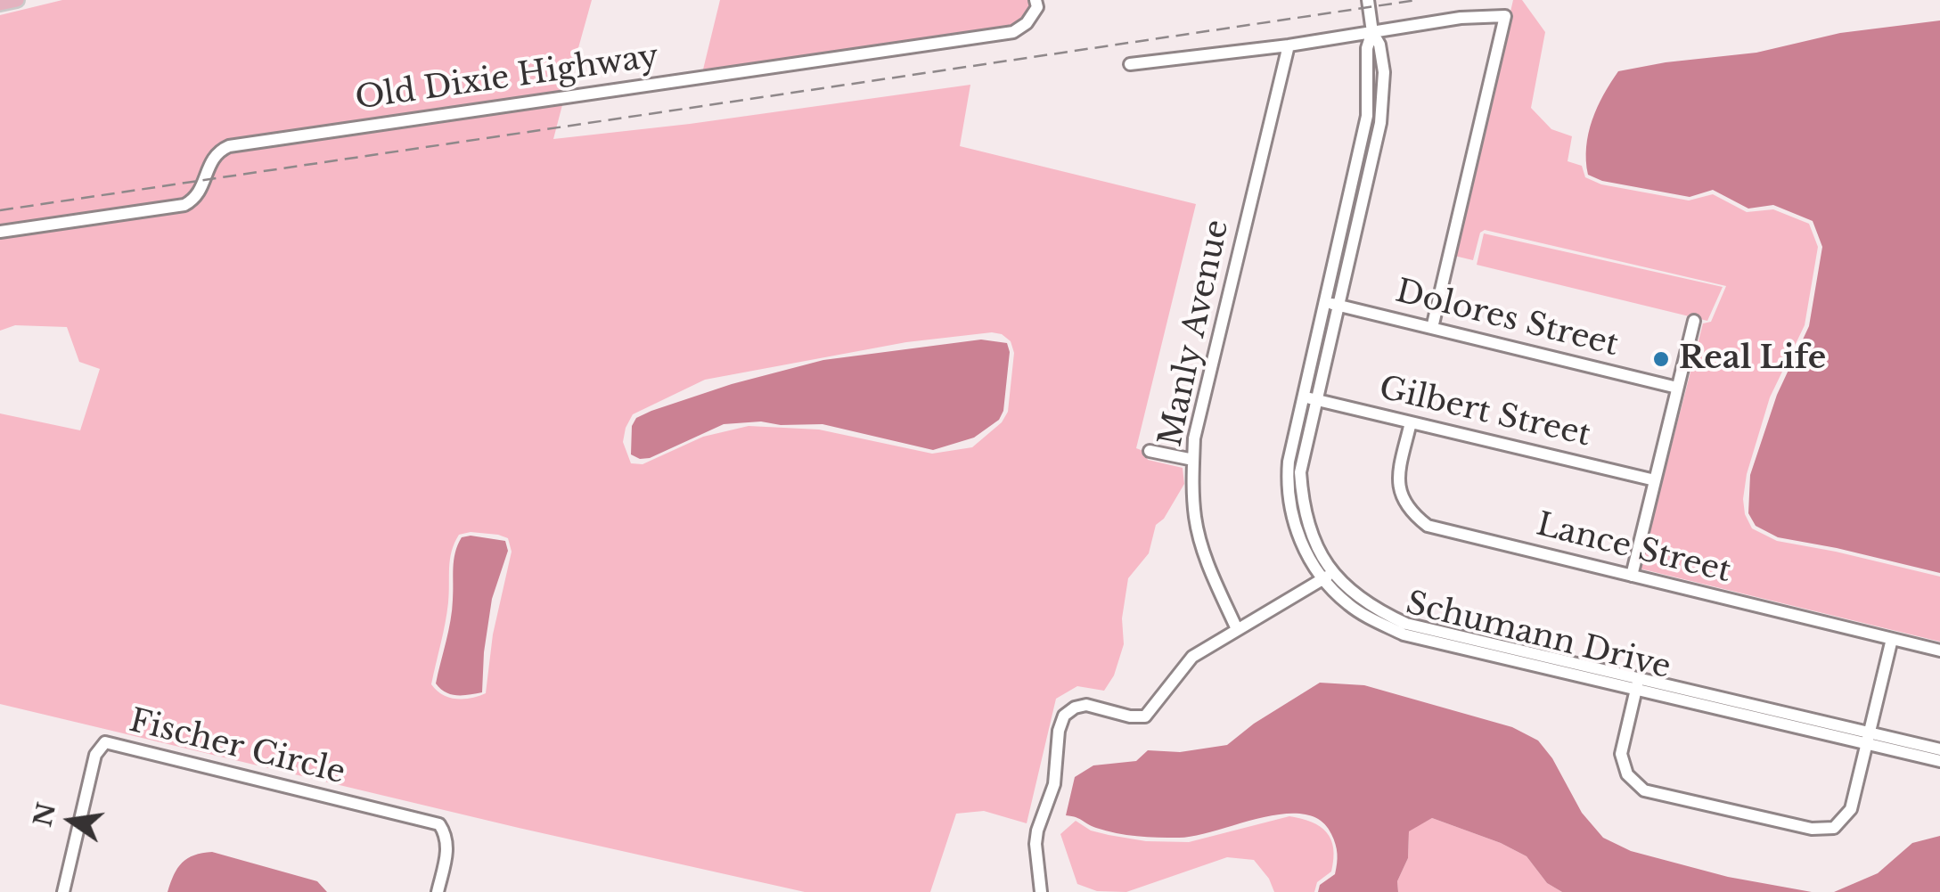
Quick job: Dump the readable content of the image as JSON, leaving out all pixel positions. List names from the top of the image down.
{
  "streets": {
    "street": [
      "Old Dixie Highway",
      "Dolores Street",
      "Manly Avenue",
      "Gilbert Street",
      "Lance Street",
      "Schumann Drive",
      "Fischer Circle"
    ]
  },
  "crossings": [
    ["Dolores Street", "Schumann Drive"],
    ["Gilbert Street", "Lance Street"],
    ["Gilbert Street", "Schumann Drive"]
  ],
  "places": ["Real Life"],
  "north": "left"
}
